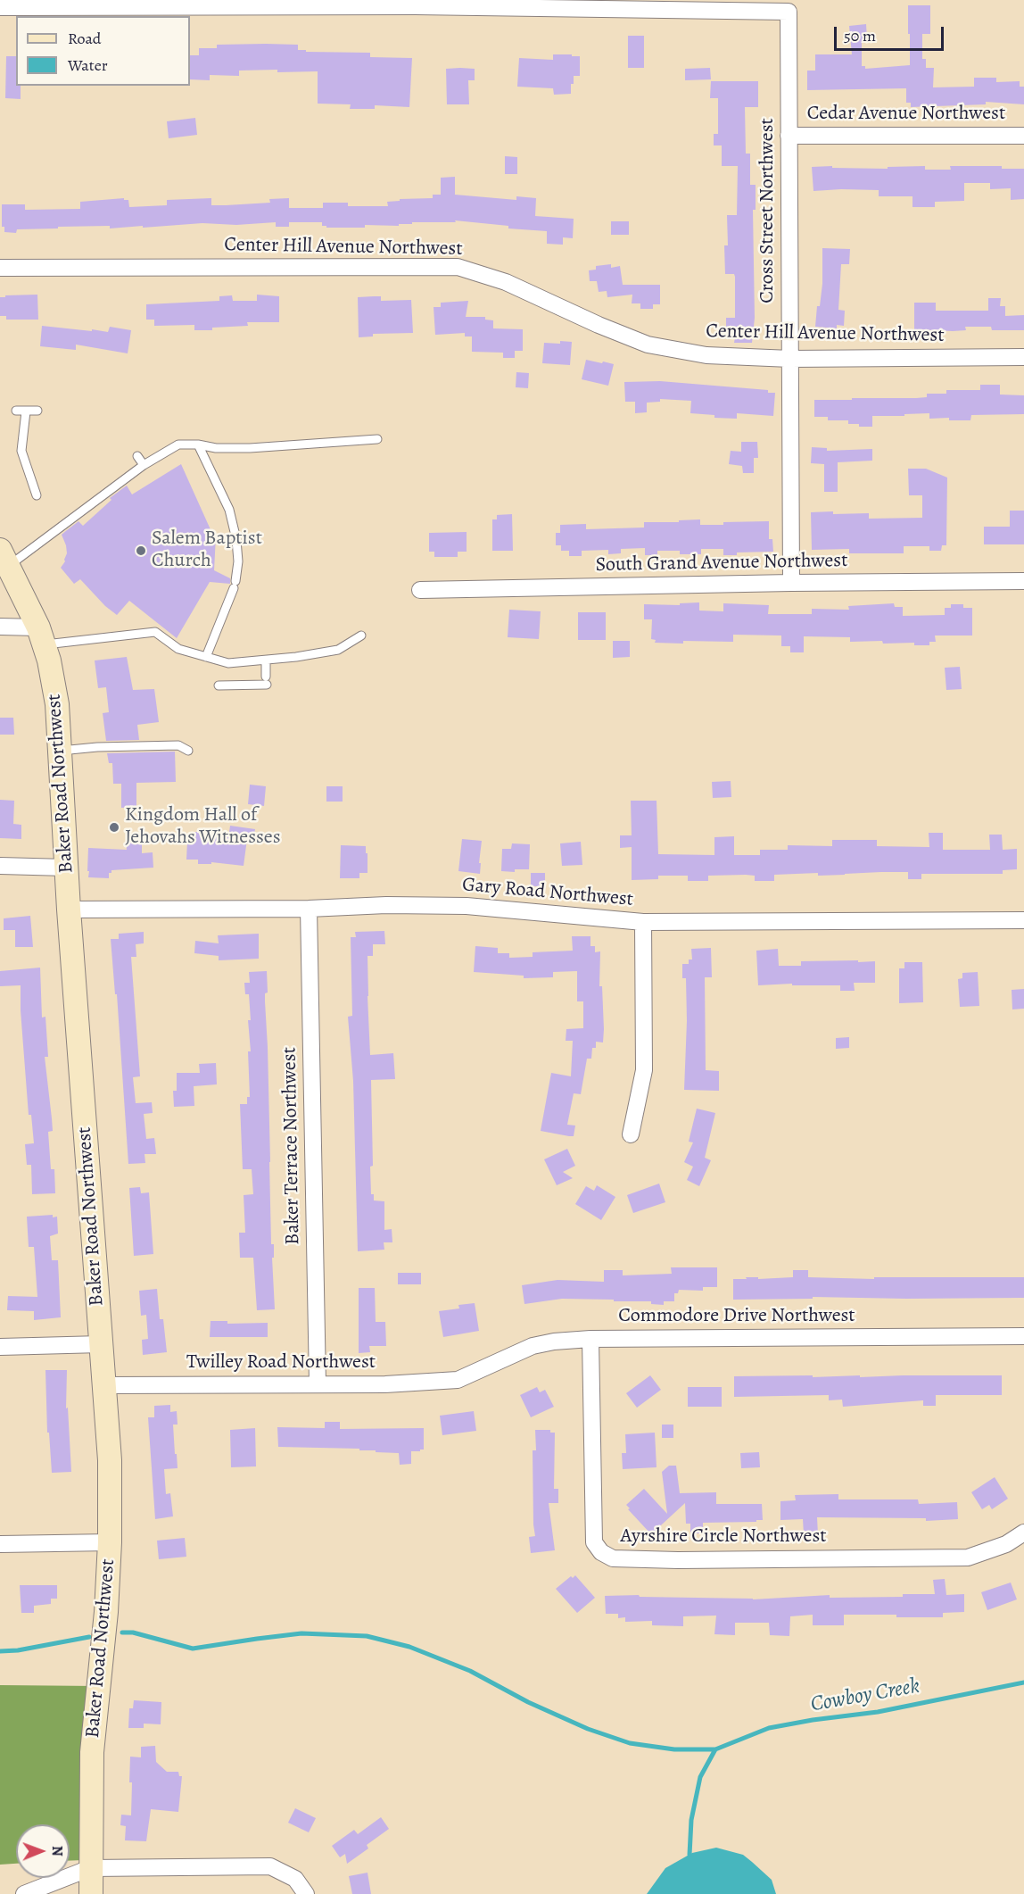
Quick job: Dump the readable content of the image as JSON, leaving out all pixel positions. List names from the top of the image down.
{
  "streets": {
    "street": [
      "Cedar Avenue Northwest",
      "Cross Street Northwest",
      "Center Hill Avenue Northwest",
      "South Grand Avenue Northwest",
      "Baker Road Northwest",
      "Gary Road Northwest",
      "Baker Terrace Northwest",
      "Commodore Drive Northwest",
      "Twilley Road Northwest",
      "Ayrshire Circle Northwest"
    ]
  },
  "crossings": [
    ["Cedar Avenue Northwest", "Cross Street Northwest"],
    ["Cross Street Northwest", "Center Hill Avenue Northwest"],
    ["Cross Street Northwest", "South Grand Avenue Northwest"],
    ["Baker Road Northwest", "Gary Road Northwest"],
    ["Baker Road Northwest", "Twilley Road Northwest"],
    ["Gary Road Northwest", "Baker Terrace Northwest"],
    ["Baker Terrace Northwest", "Twilley Road Northwest"],
    ["Commodore Drive Northwest", "Twilley Road Northwest"],
    ["Commodore Drive Northwest", "Ayrshire Circle Northwest"]
  ],
  "water": ["Cowboy Creek"],
  "places": ["Salem Baptist Church", "Kingdom Hall of Jehovahs Witnesses"],
  "legend": ["Road", "Water"],
  "scale_bar": "50 m",
  "north": "right"
}
